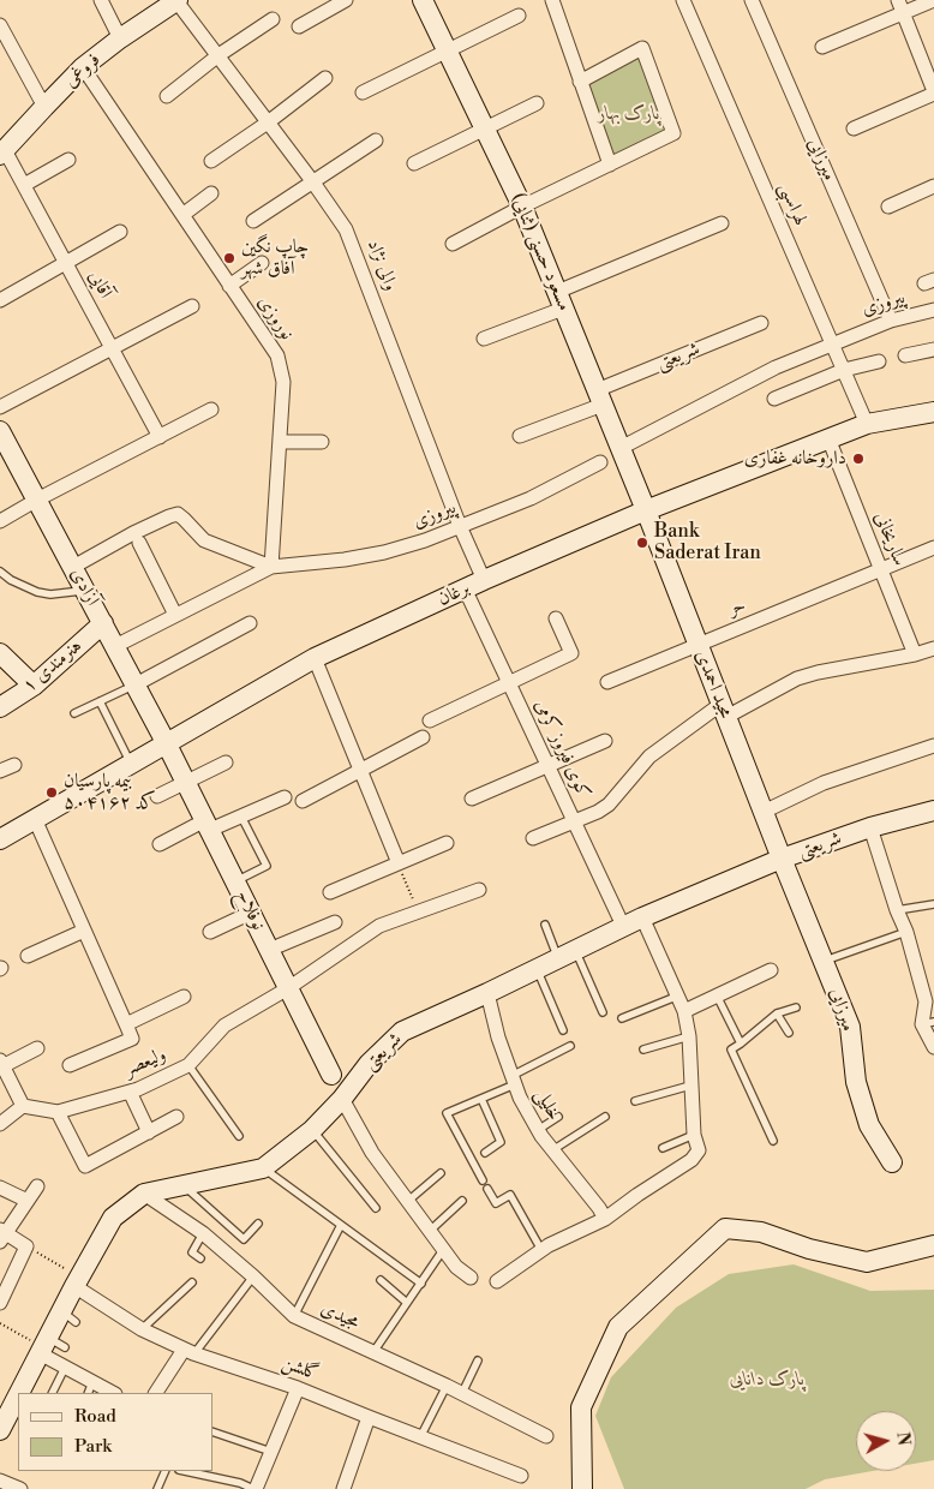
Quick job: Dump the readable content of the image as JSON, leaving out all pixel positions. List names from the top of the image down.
{
  "streets": {
    "street": [
      "فروغی",
      "میرزایی",
      "لهراسبی",
      "مسعود حسنی (ثنایی)",
      "والی نژاد",
      "آقایی",
      "پیروزی",
      "نوروزی",
      "شریعتی",
      "ساریخانی",
      "آزادی",
      "برغان",
      "حر",
      "هنرمندی ۱",
      "مجید احمدی",
      "کوی فیروز کرمی",
      "نوفلاح",
      "ولیعصر",
      "خلیلی",
      "مجیدی",
      "گلشن"
    ]
  },
  "crossings": [
    ["فروغی", "والی نژاد"],
    ["فروغی", "آقایی"],
    ["فروغی", "نوروزی"],
    ["میرزایی", "پیروزی"],
    ["میرزایی", "شریعتی"],
    ["میرزایی", "مجید احمدی"],
    ["لهراسبی", "پیروزی"],
    ["لهراسبی", "برغان"],
    ["مسعود حسنی (ثنایی)", "پیروزی"],
    ["مسعود حسنی (ثنایی)", "شریعتی"],
    ["مسعود حسنی (ثنایی)", "برغان"],
    ["مسعود حسنی (ثنایی)", "مجید احمدی"],
    ["والی نژاد", "پیروزی"],
    ["والی نژاد", "برغان"],
    ["پیروزی", "نوروزی"],
    ["شریعتی", "مجید احمدی"],
    ["شریعتی", "کوی فیروز کرمی"],
    ["شریعتی", "خلیلی"],
    ["شریعتی", "مجیدی"],
    ["شریعتی", "گلشن"],
    ["ساریخانی", "برغان"],
    ["ساریخانی", "حر"],
    ["آزادی", "برغان"],
    ["آزادی", "هنرمندی ۱"],
    ["آزادی", "نوفلاح"],
    ["برغان", "مجید احمدی"],
    ["برغان", "کوی فیروز کرمی"],
    ["برغان", "نوفلاح"],
    ["حر", "مجید احمدی"],
    ["نوفلاح", "ولیعصر"]
  ],
  "parks": ["پارک‌ بهار", "پارک دانایی"],
  "places": [
    "چاپ نگین آفاق شهر",
    "داروخانه غفاری",
    "Bank Saderat Iran",
    "بیمه پارسیان کد ۵۰۴۱۶۲"
  ],
  "legend": ["Road", "Park"],
  "north": "right"
}
